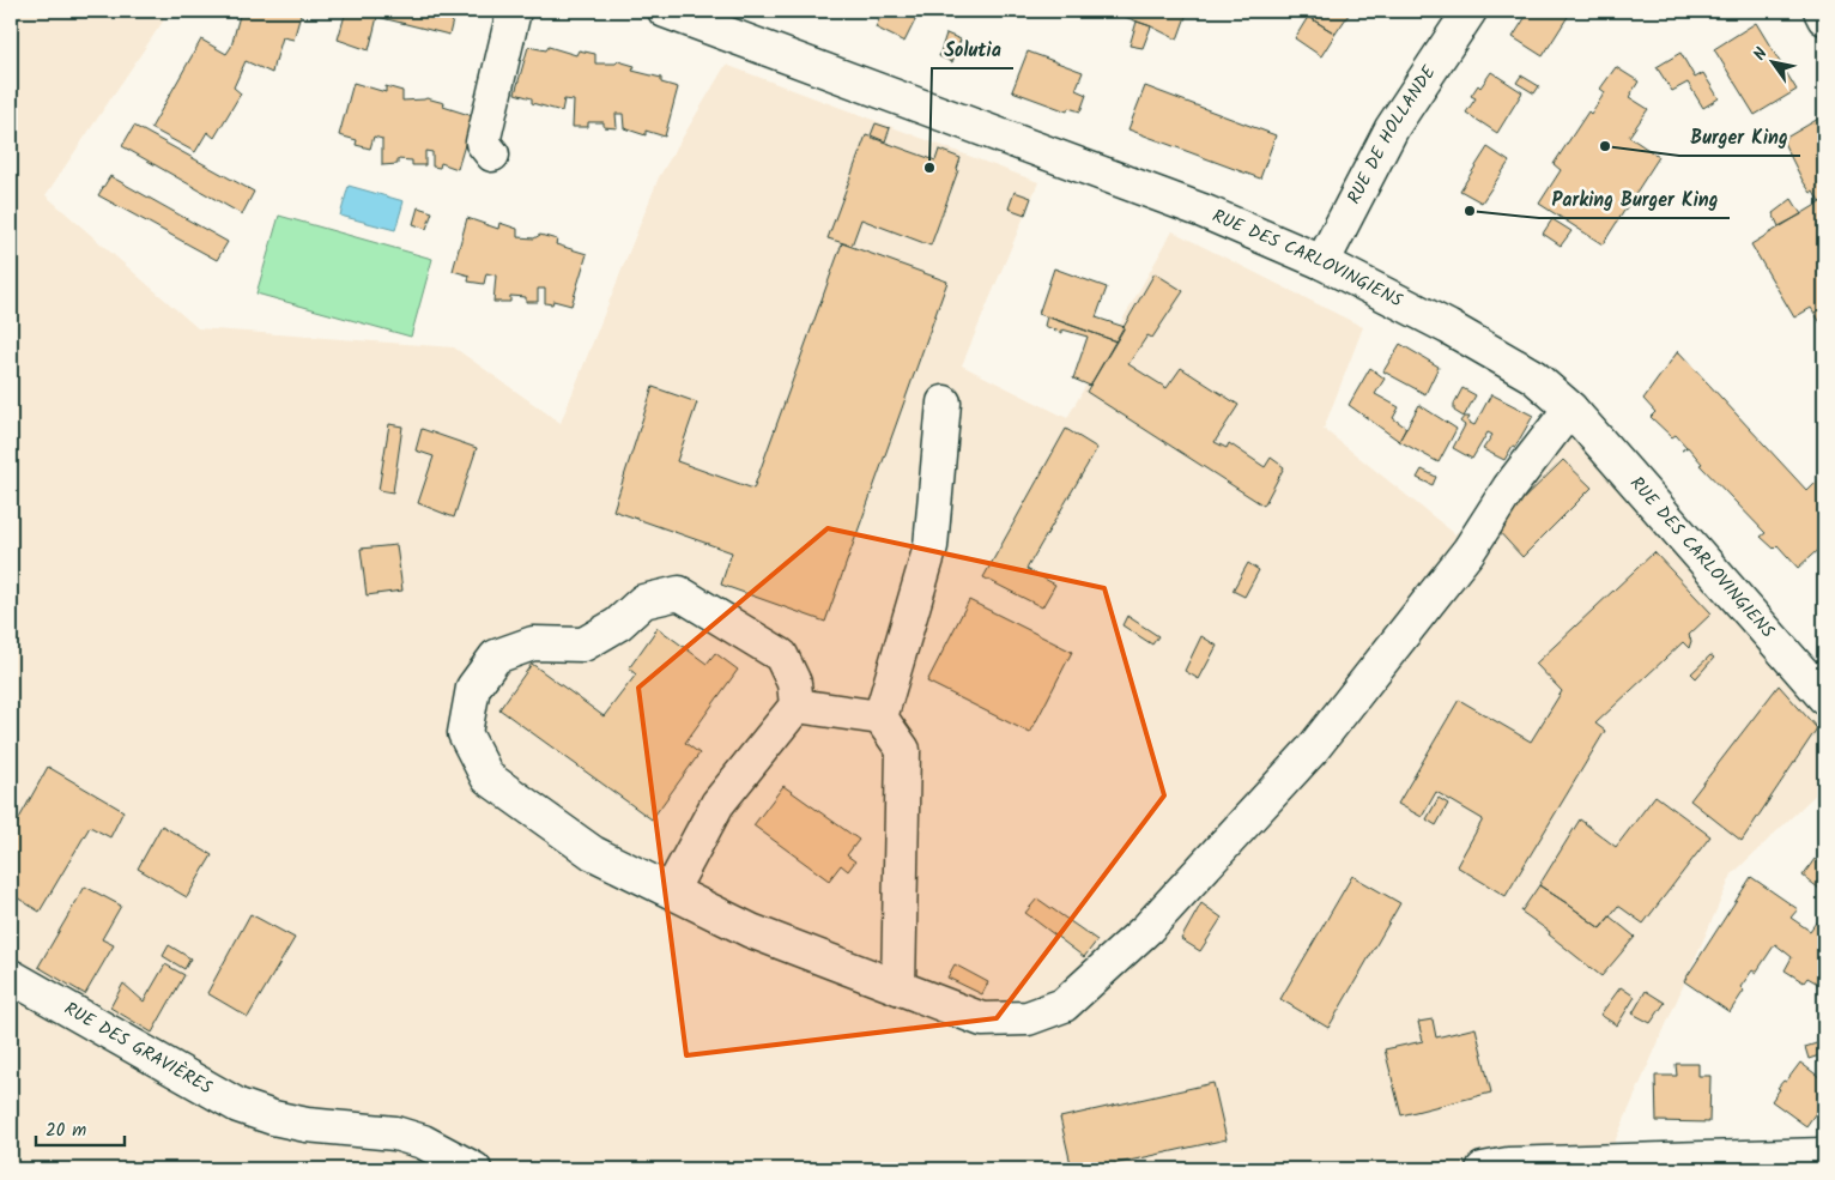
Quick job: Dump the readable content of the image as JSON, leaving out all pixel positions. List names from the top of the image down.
{
  "streets": {
    "street": ["RUE DE HOLLANDE", "RUE DES CARLOVINGIENS", "RUE DES GRAVIÈRES"]
  },
  "crossings": [
    ["RUE DE HOLLANDE", "RUE DES CARLOVINGIENS"]
  ],
  "places": ["Burger King", "Solutia", "Parking Burger King"],
  "scale_bar": "20 m",
  "north": "top left"
}
